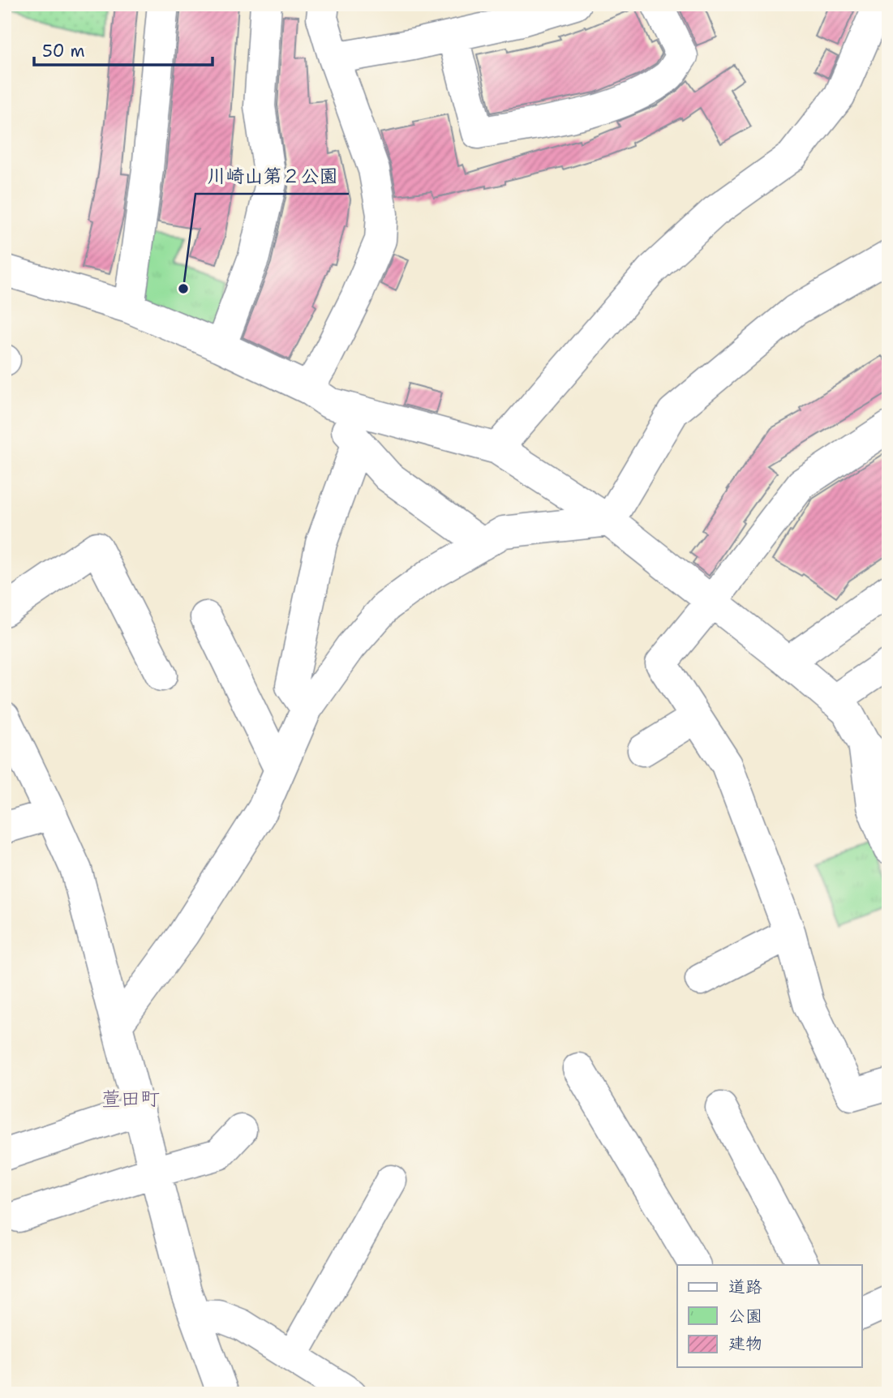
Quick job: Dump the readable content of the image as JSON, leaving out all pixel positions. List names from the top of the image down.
{
  "districts": ["萱田町"],
  "places": ["川崎山第２公園"],
  "legend": ["道路", "公園", "建物"],
  "scale_bar": "50 m"
}
